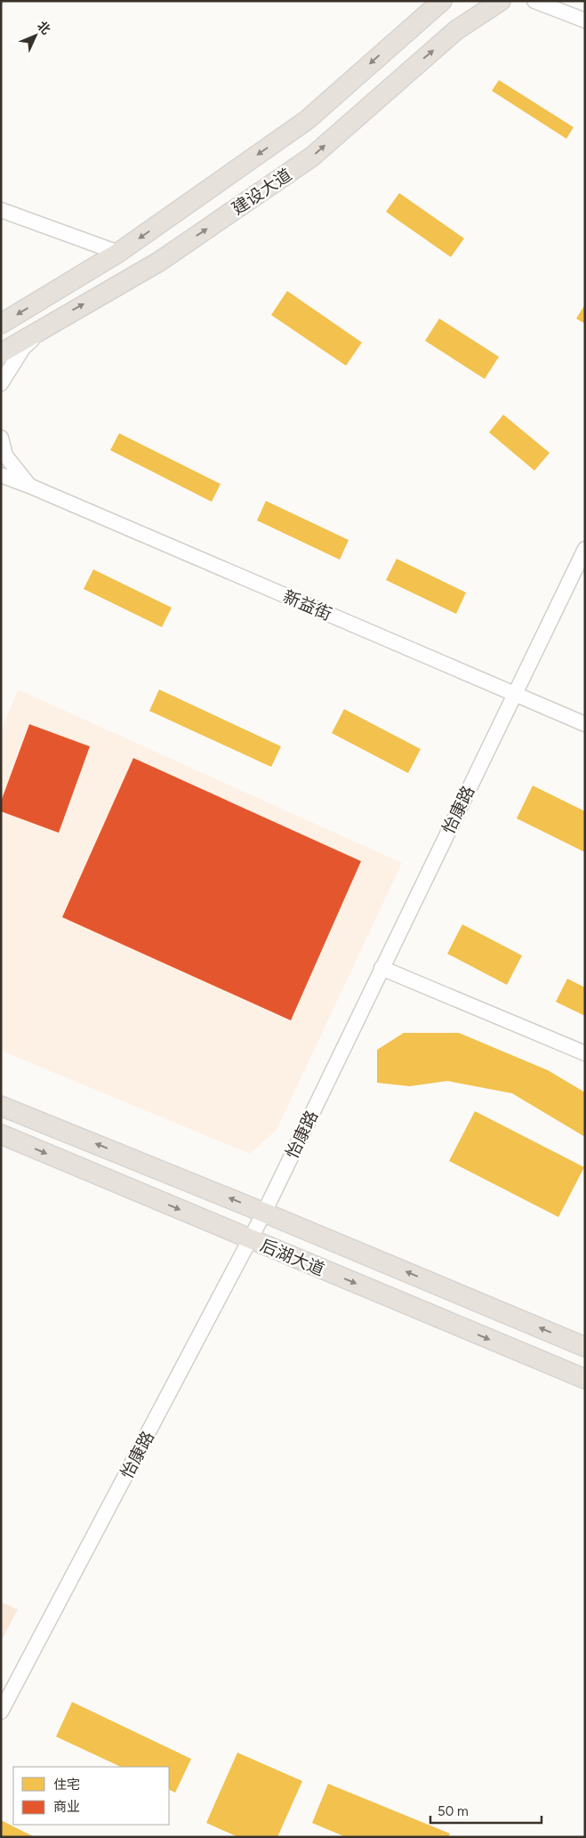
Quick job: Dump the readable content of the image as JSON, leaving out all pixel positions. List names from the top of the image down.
{
  "streets": {
    "main road": ["建设大道", "后湖大道"],
    "street": ["新益街", "怡康路"]
  },
  "crossings": [
    ["新益街", "怡康路"],
    ["怡康路", "后湖大道"]
  ],
  "legend": ["住宅", "商业"],
  "scale_bar": "50 m",
  "north": "top right"
}
